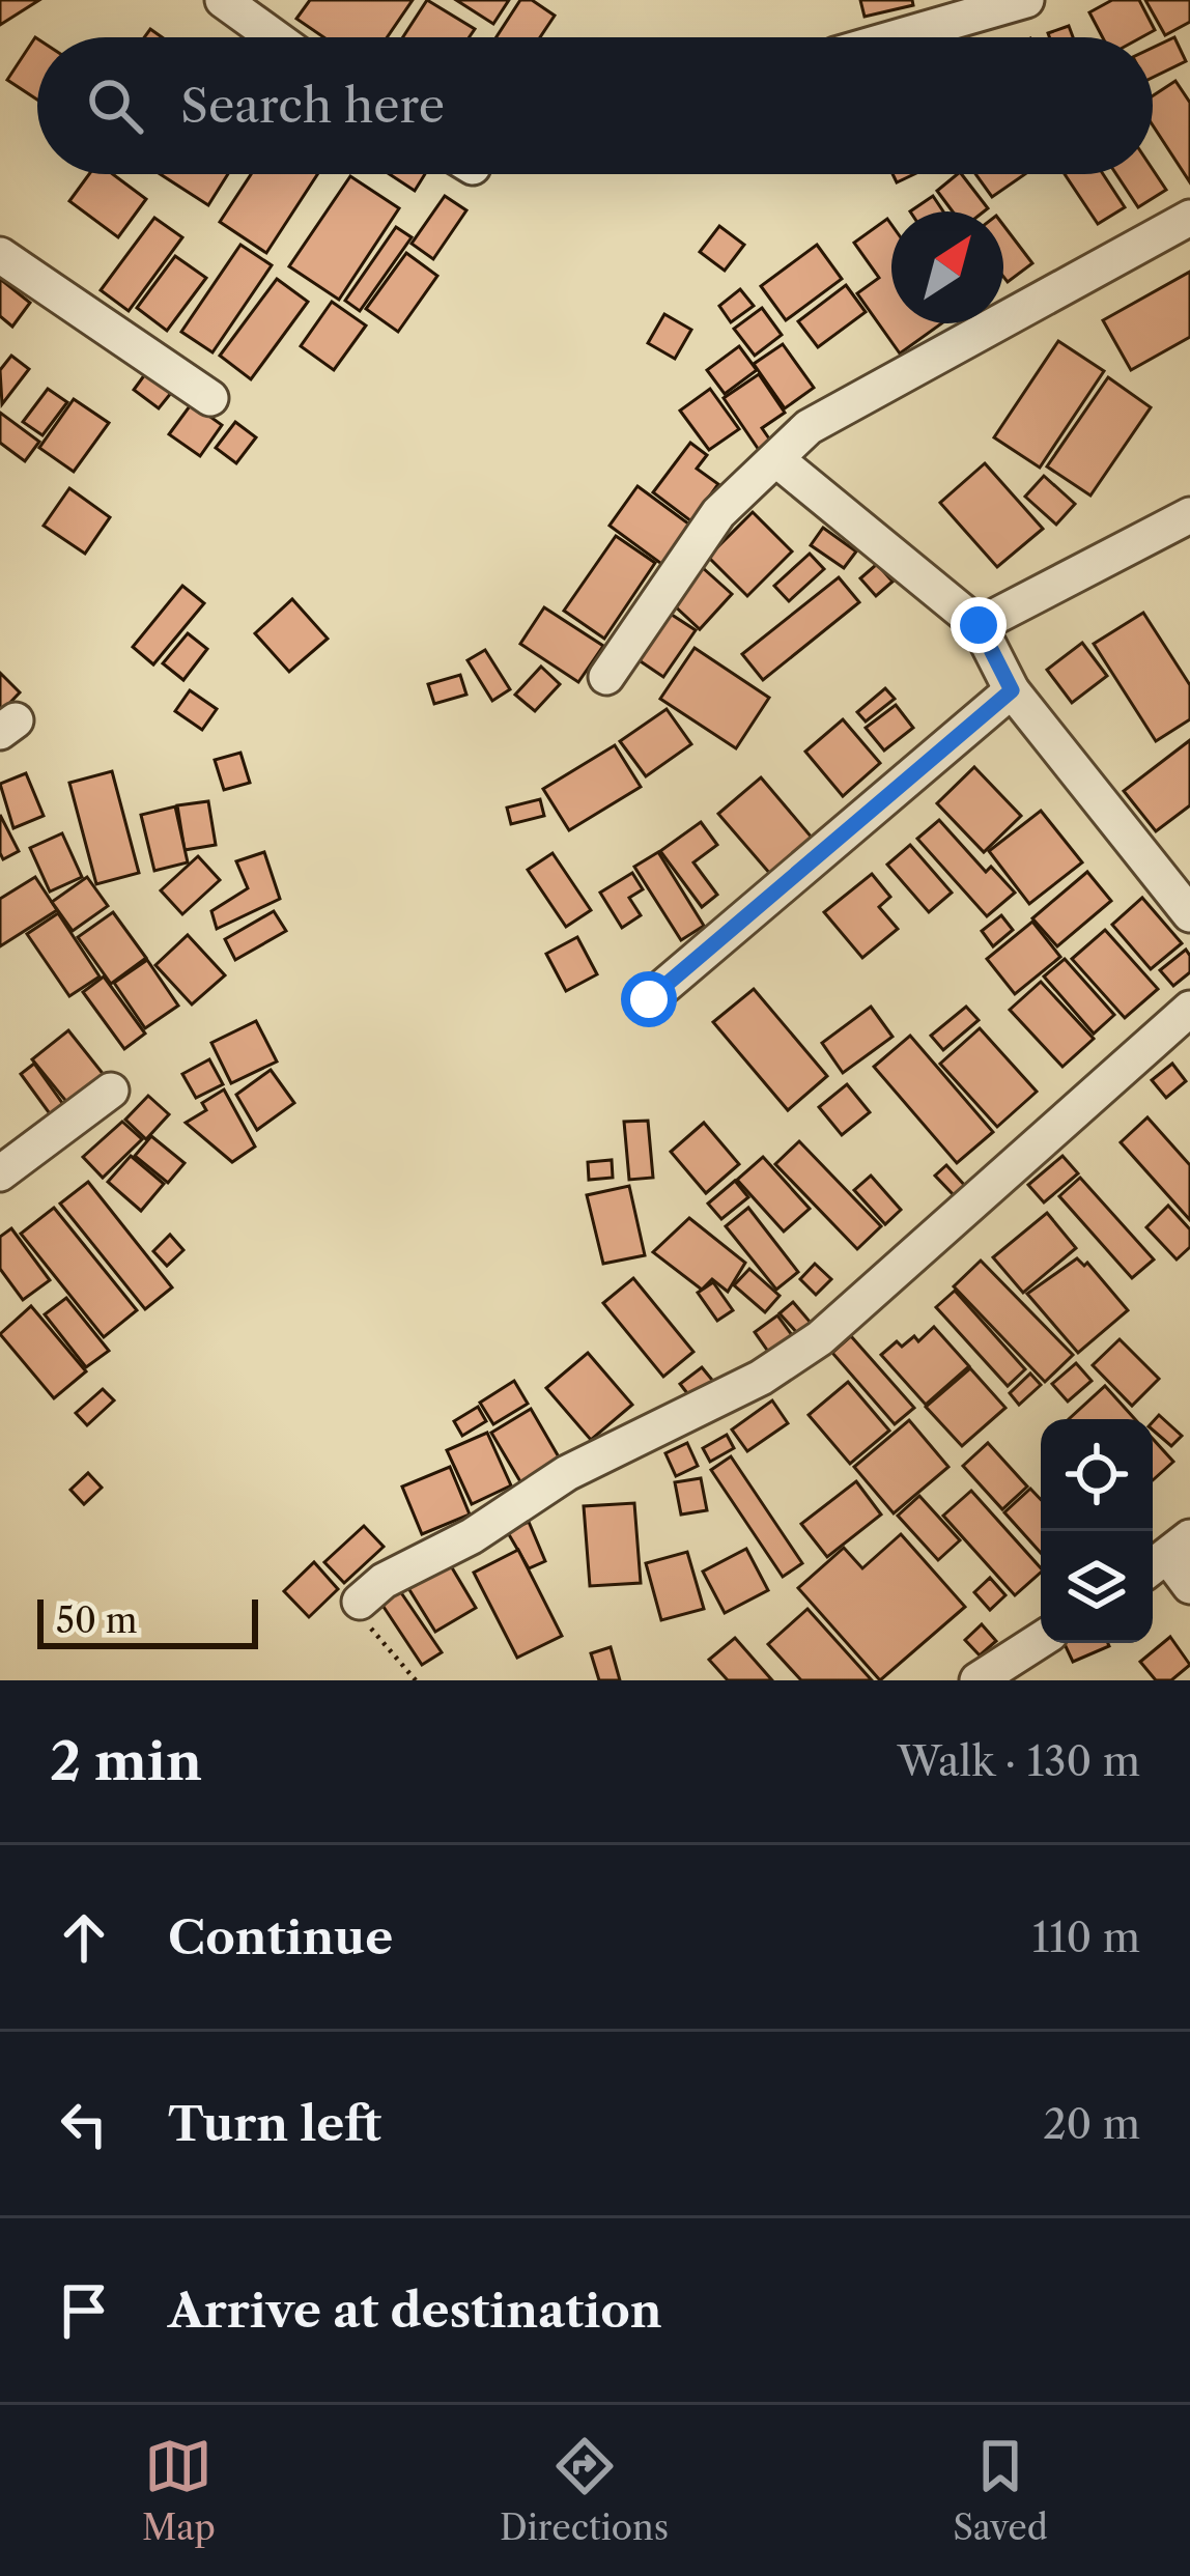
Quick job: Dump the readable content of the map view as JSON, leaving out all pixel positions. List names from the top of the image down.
{
  "scale_bar": "50 m",
  "north": "top right",
  "page": {
    "search": "Search here",
    "scale": "50 m",
    "heading": ["2 min", "Walk · 130 m"],
    "list": [
      ["Continue", "110 m"],
      ["Turn left", "20 m"],
      "Arrive at destination"
    ],
    "nav": ["Map", "Directions", "Saved"]
  }
}
